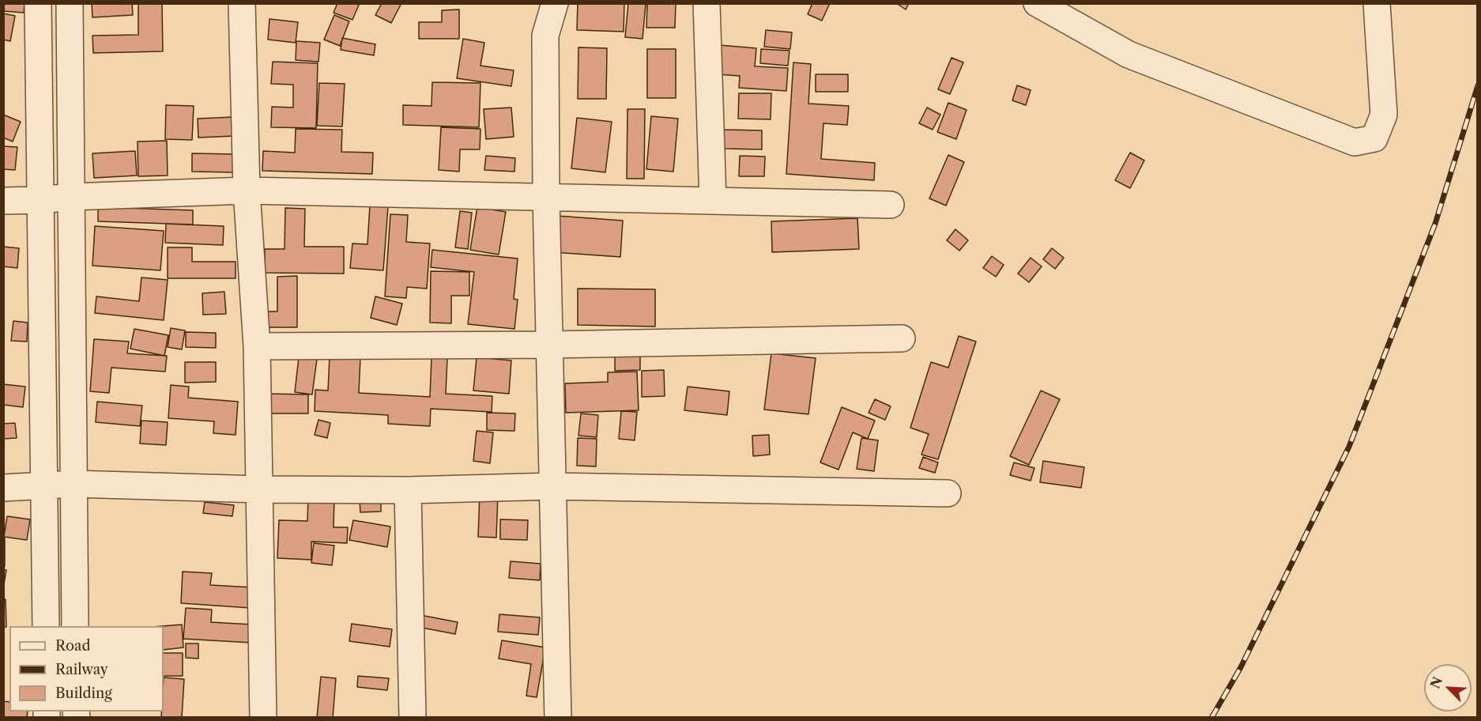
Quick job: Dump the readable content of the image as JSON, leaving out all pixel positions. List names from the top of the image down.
{
  "legend": ["Road", "Railway", "Building"],
  "north": "top left"
}
